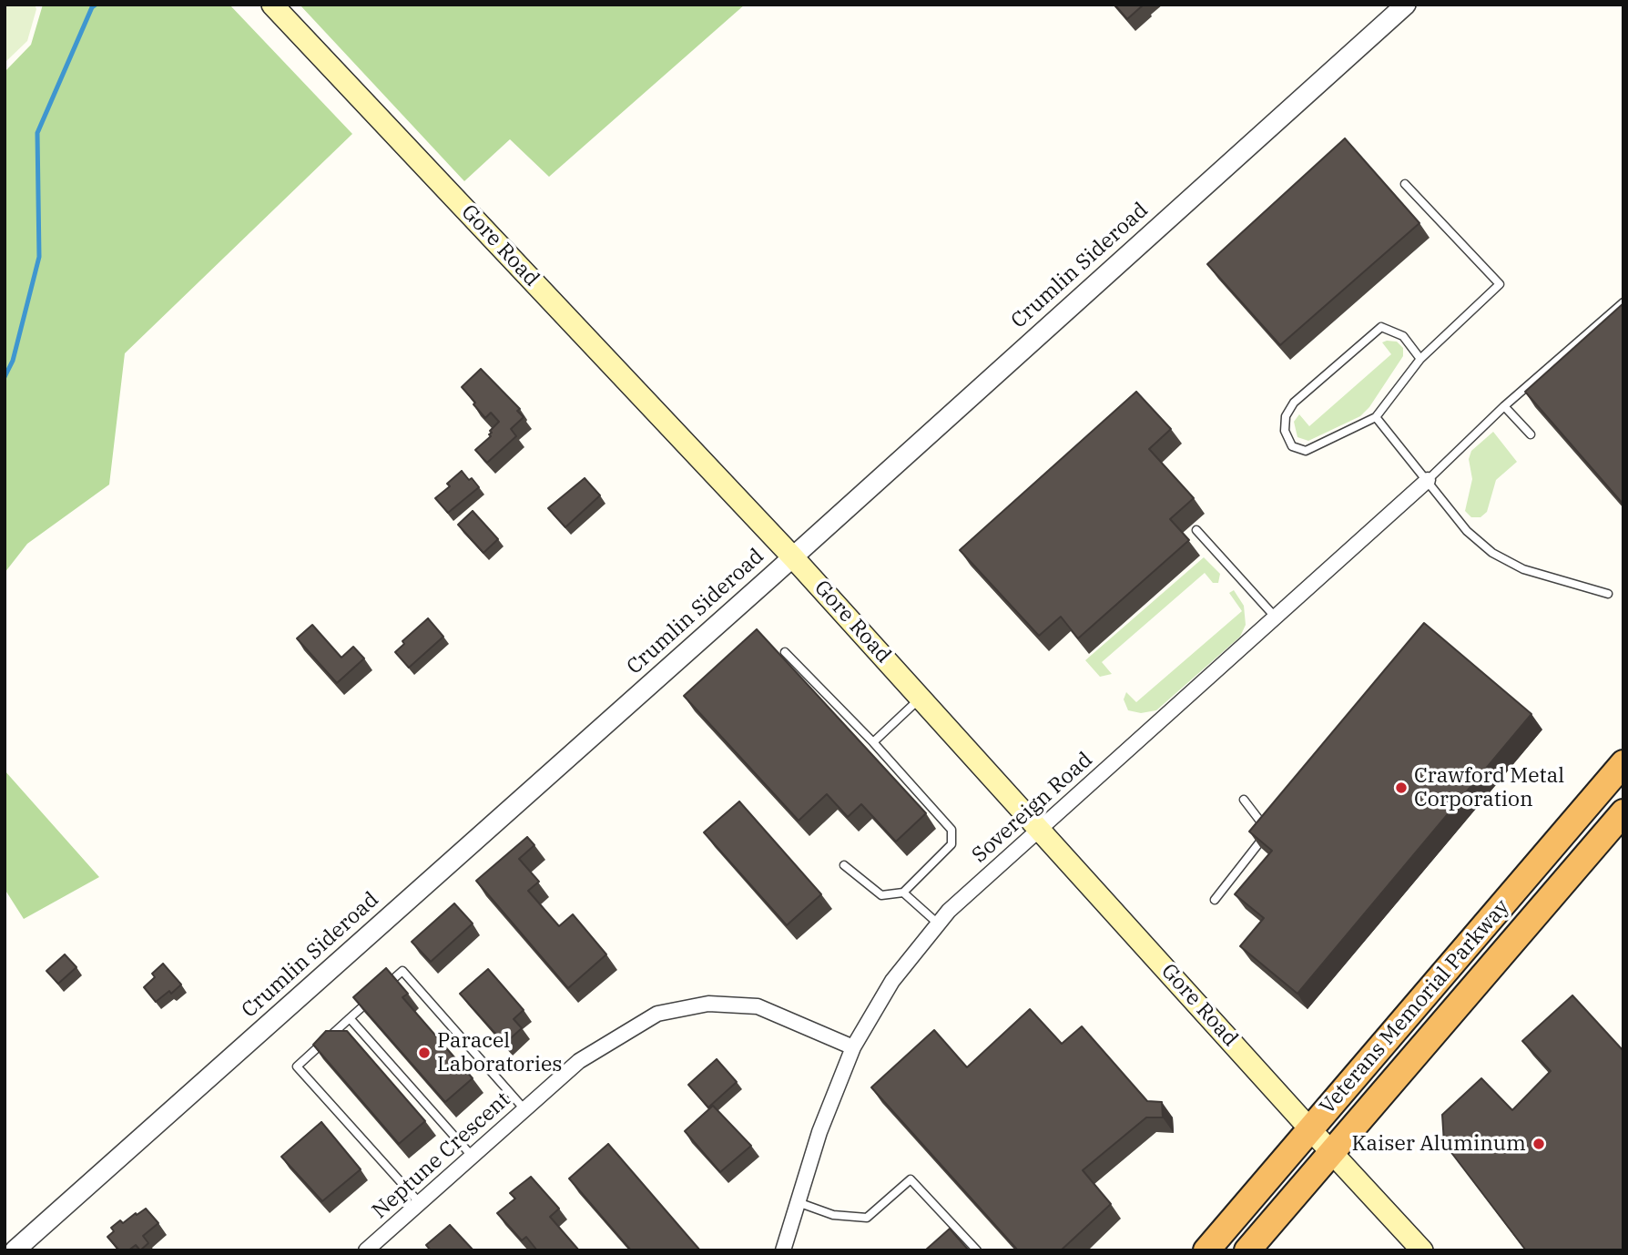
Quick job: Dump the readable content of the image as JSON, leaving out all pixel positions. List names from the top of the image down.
{
  "streets": {
    "highway": ["Veterans Memorial Parkway"],
    "main road": ["Gore Road"],
    "street": ["Crumlin Sideroad", "Sovereign Road", "Neptune Crescent"]
  },
  "crossings": [
    ["Gore Road", "Crumlin Sideroad"],
    ["Gore Road", "Sovereign Road"],
    ["Gore Road", "Veterans Memorial Parkway"],
    ["Sovereign Road", "Neptune Crescent"]
  ],
  "places": ["Crawford Metal Corporation", "Paracel Laboratories", "Kaiser Aluminum"]
}
